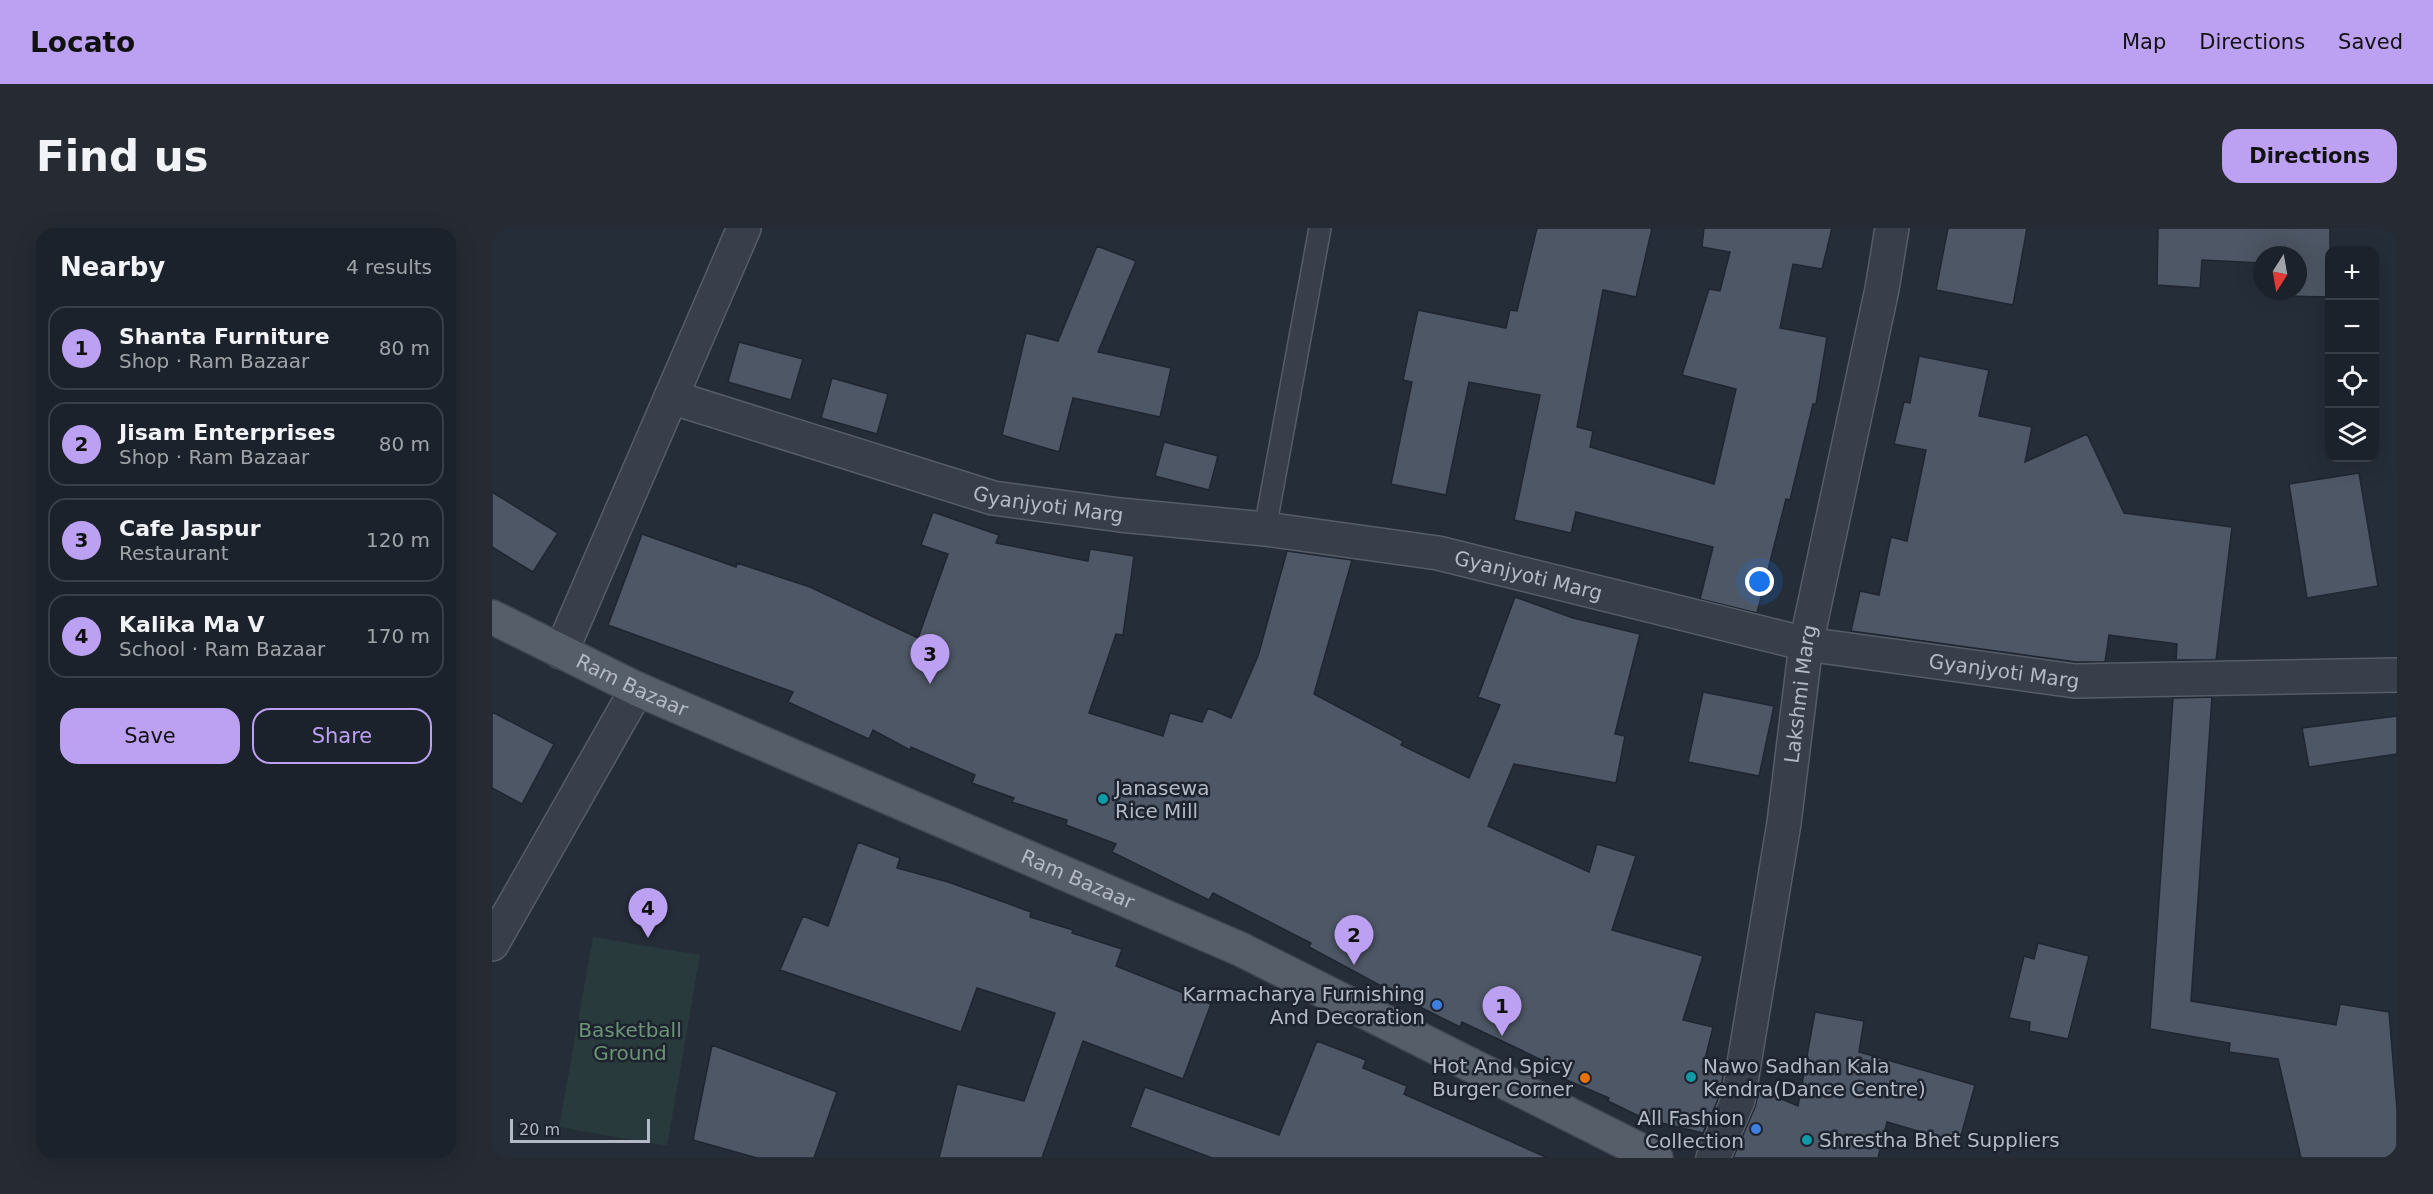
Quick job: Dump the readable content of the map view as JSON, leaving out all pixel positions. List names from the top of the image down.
{
  "streets": {
    "main road": ["Ram Bazaar"],
    "street": ["Gyanjyoti Marg", "Lakshmi Marg"]
  },
  "crossings": [
    ["Gyanjyoti Marg", "Lakshmi Marg"]
  ],
  "parks": ["Basketball Ground"],
  "places": [
    "Janasewa Rice Mill",
    "Karmacharya Furnishing And Decoration",
    "Nawo Sadhan Kala Kendra(Dance Centre)",
    "Hot And Spicy Burger Corner",
    "All Fashion Collection",
    "Shrestha Bhet Suppliers"
  ],
  "scale_bar": "20 m",
  "north": "bottom",
  "page": {
    "header": "Locato",
    "nav": ["Map", "Directions", "Saved"],
    "buttons": [
      "Directions",
      ["Save", "Share"]
    ],
    "title": "Find us",
    "heading": ["Nearby", "4 results"],
    "map_buttons": ["+", "−"],
    "list": [
      {
        "mark": "1",
        "name": "Shanta Furniture",
        "note": "Shop · Ram Bazaar",
        "value": "80 m"
      },
      {
        "mark": "2",
        "name": "Jisam Enterprises",
        "note": "Shop · Ram Bazaar",
        "value": "80 m"
      },
      {
        "mark": "3",
        "name": "Cafe Jaspur",
        "note": "Restaurant",
        "value": "120 m"
      },
      {
        "mark": "4",
        "name": "Kalika Ma V",
        "note": "School · Ram Bazaar",
        "value": "170 m"
      }
    ],
    "pins": [
      "3",
      "4",
      "2",
      "1"
    ],
    "scale": "20 m"
  }
}
